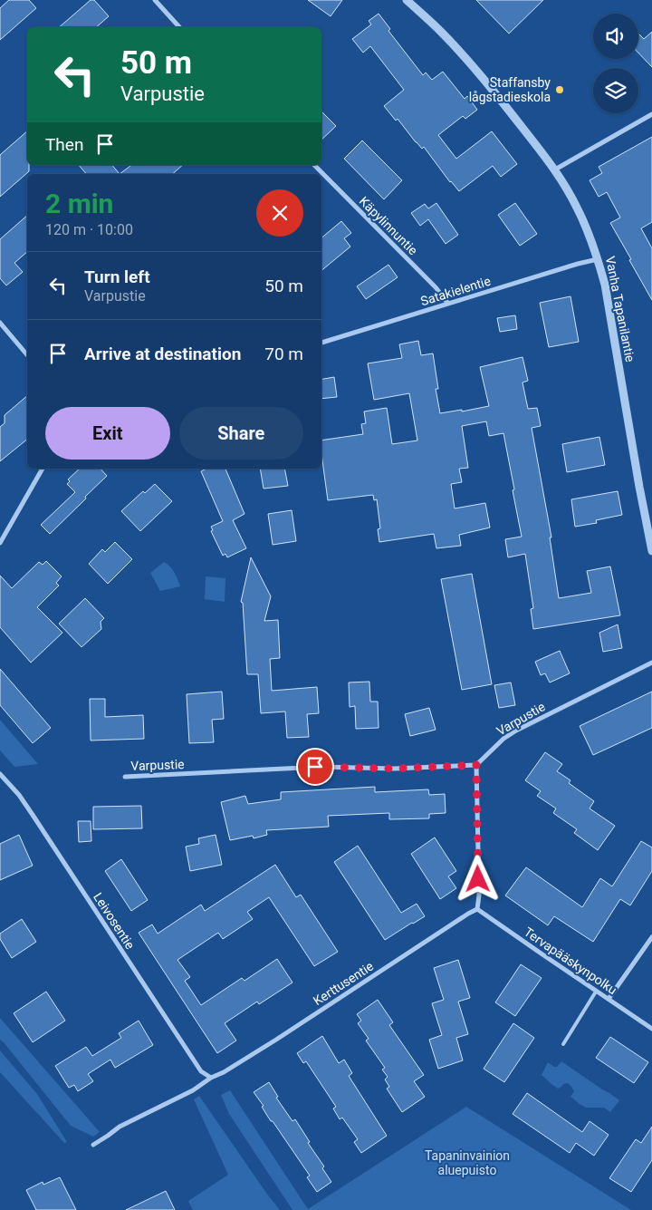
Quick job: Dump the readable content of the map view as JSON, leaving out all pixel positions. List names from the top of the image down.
{
  "streets": {
    "street": [
      "Käpylinnuntie",
      "Satakielentie",
      "Vanha Tapanilantie",
      "Varpustie",
      "Leivosentie",
      "Tervapääskynpolku",
      "Kerttusentie"
    ]
  },
  "crossings": [
    ["Käpylinnuntie", "Satakielentie"],
    ["Satakielentie", "Vanha Tapanilantie"],
    ["Leivosentie", "Kerttusentie"],
    ["Tervapääskynpolku", "Kerttusentie"]
  ],
  "parks": ["Tapaninvainion aluepuisto"],
  "places": ["Staffansby lågstadieskola"],
  "page": {
    "turn": ["50 m", "Varpustie"],
    "then": "Then",
    "heading": ["2 min", "120 m · 10:00"],
    "list": [
      {
        "name": "Turn left",
        "note": "Varpustie",
        "value": "50 m"
      },
      {
        "name": "Arrive at destination",
        "value": "70 m"
      }
    ],
    "buttons": ["Exit", "Share"]
  }
}
